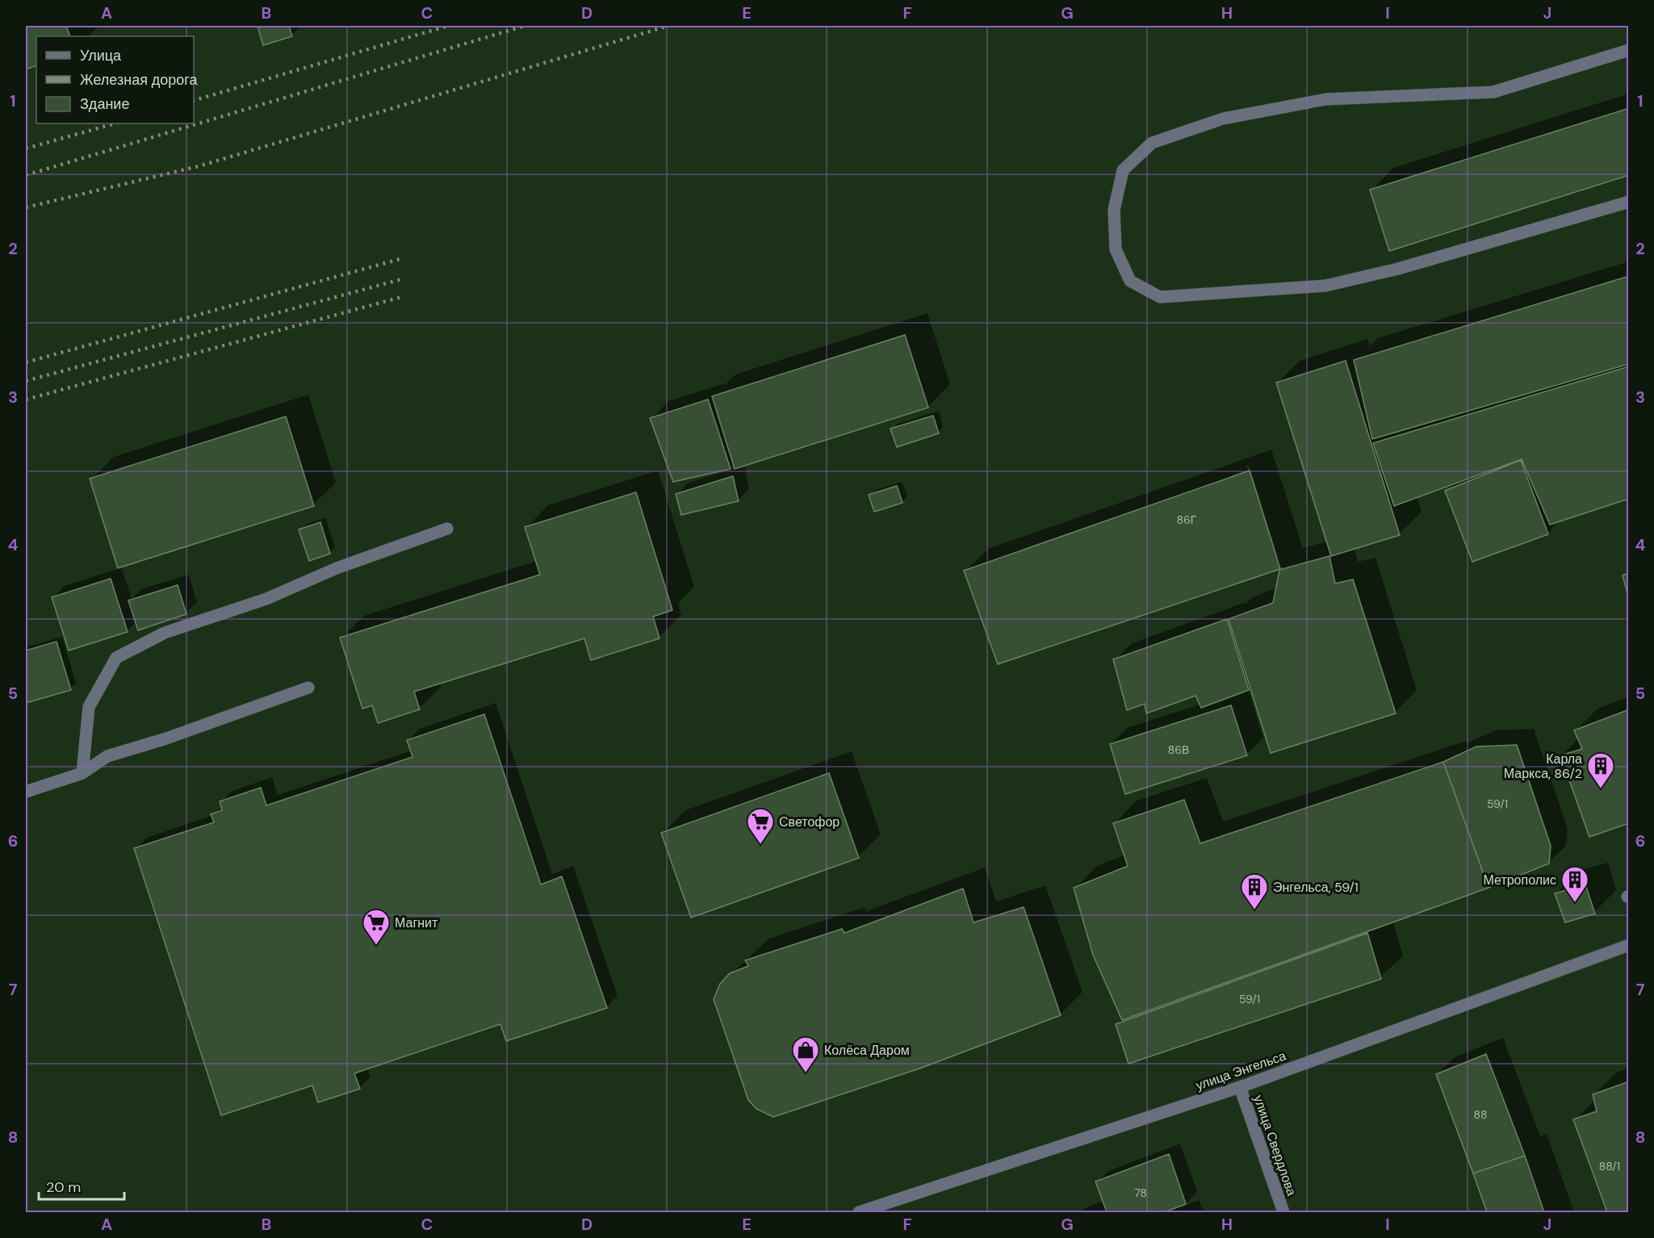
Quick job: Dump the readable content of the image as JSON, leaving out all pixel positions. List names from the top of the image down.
{
  "streets": {
    "street": ["улица Энгельса", "улица Свердлова"]
  },
  "crossings": [
    ["улица Энгельса", "улица Свердлова"]
  ],
  "places": {
    "building": ["Карла Маркса, 86/2", "Метрополис", "Энгельса, 59/1"],
    "supermarket": ["Светофор", "Магнит"],
    "shop": ["Колёса Даром"]
  },
  "house_numbers": [
    "86Г",
    "86В",
    "59/1",
    "59/1",
    "88",
    "88/1",
    "78"
  ],
  "legend": ["Улица", "Железная дорога", "Здание"],
  "scale_bar": "20 m",
  "grid": {
    "columns": [
      "A",
      "B",
      "C",
      "D",
      "E",
      "F",
      "G",
      "H",
      "I",
      "J"
    ],
    "rows": [
      "1",
      "2",
      "3",
      "4",
      "5",
      "6",
      "7",
      "8"
    ]
  }
}
